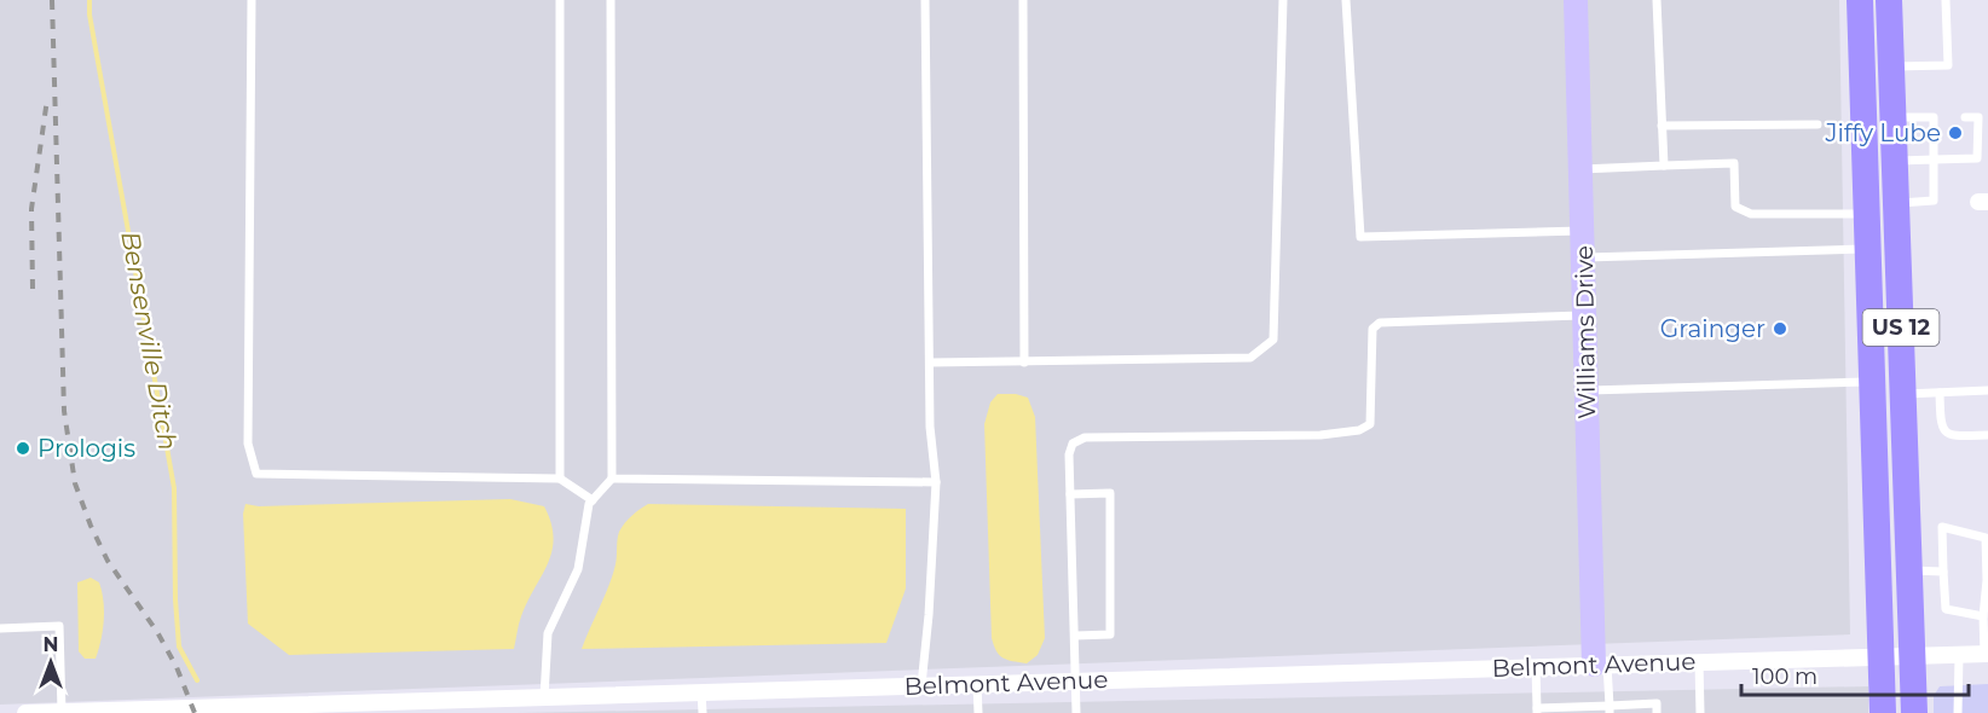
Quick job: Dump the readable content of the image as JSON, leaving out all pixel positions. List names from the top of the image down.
{
  "streets": {
    "main road": ["US 12", "Williams Drive"],
    "street": ["Belmont Avenue"]
  },
  "crossings": [
    ["US 12", "Belmont Avenue"],
    ["Williams Drive", "Belmont Avenue"]
  ],
  "water": ["Bensenville Ditch"],
  "places": ["Jiffy Lube", "Grainger", "Prologis"],
  "scale_bar": "100 m",
  "north": "top"
}
